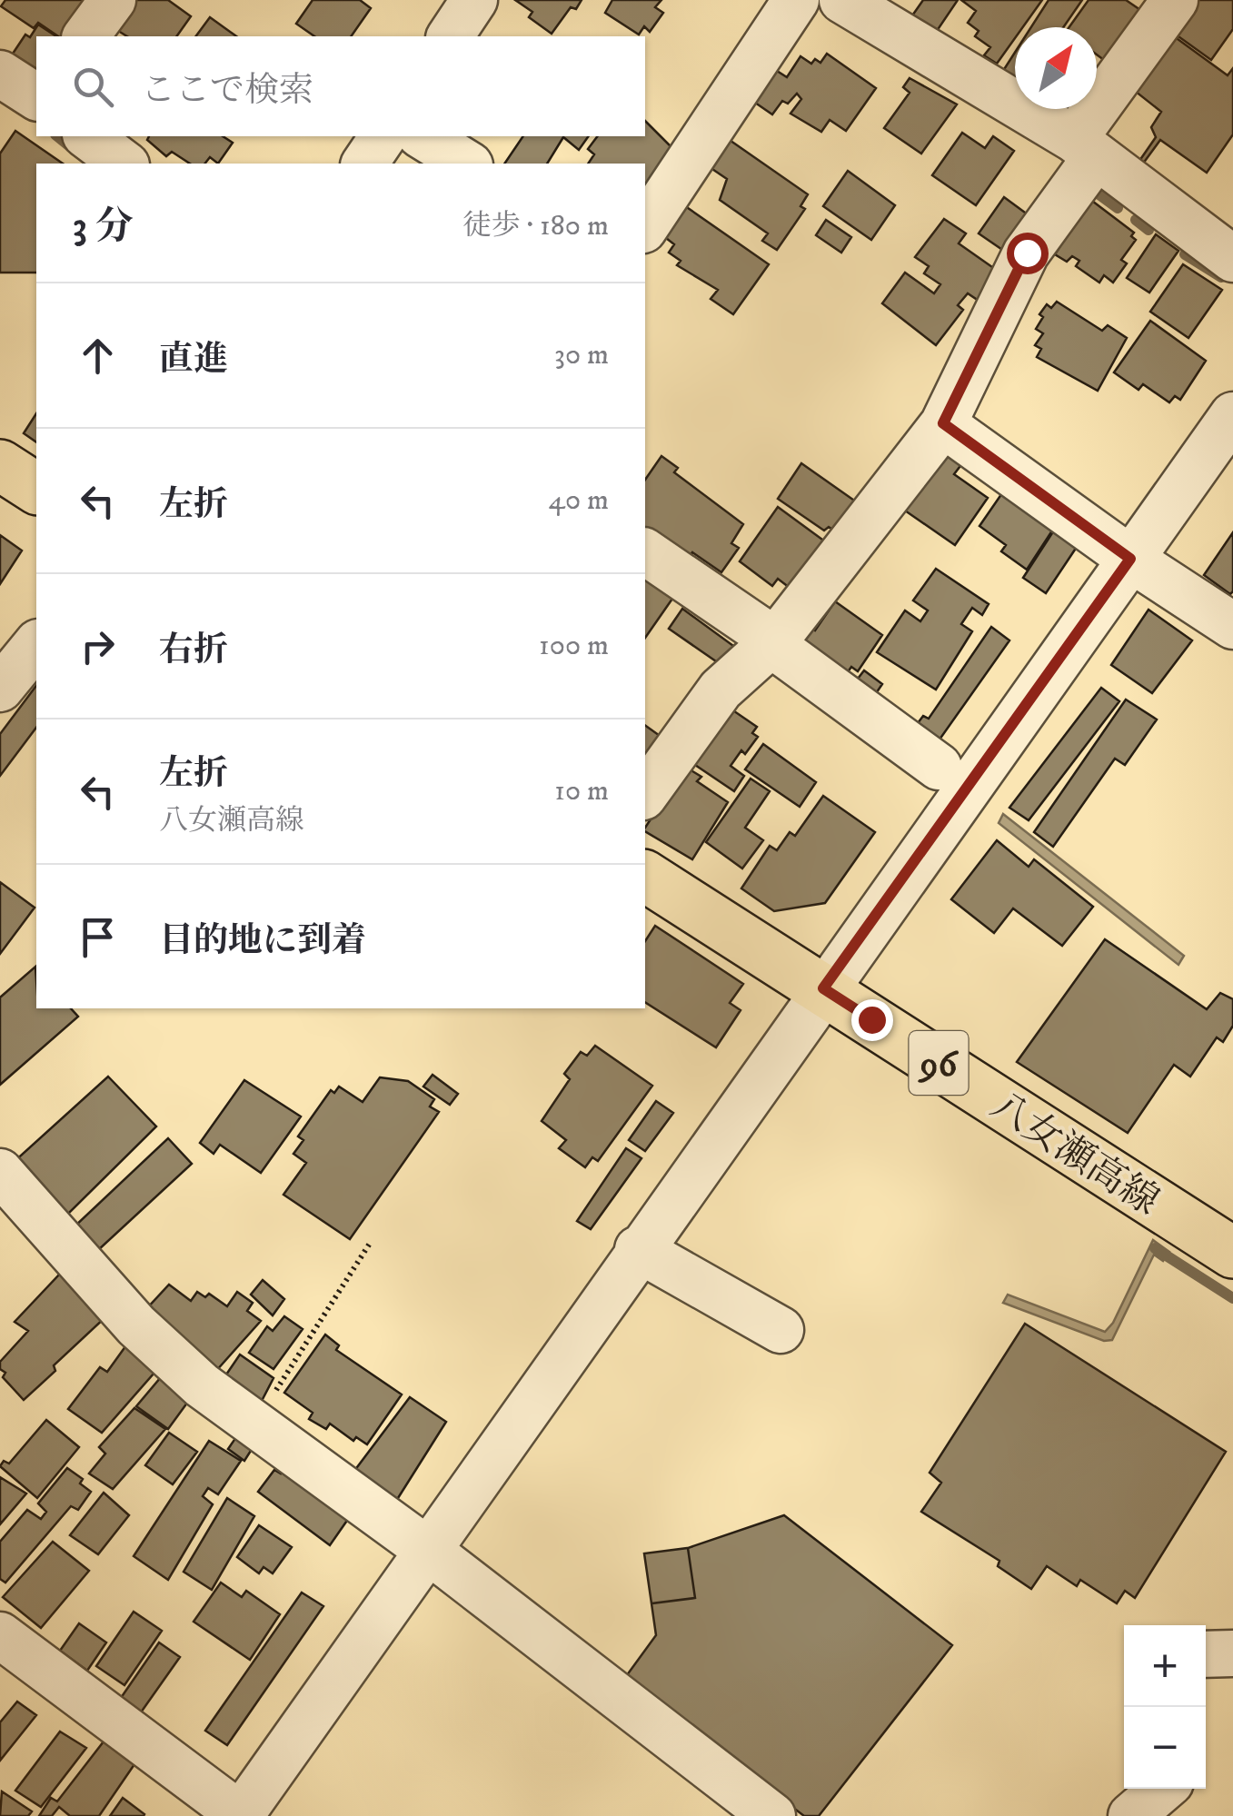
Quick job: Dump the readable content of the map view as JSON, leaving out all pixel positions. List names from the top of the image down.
{
  "streets": {
    "main road": ["96", "八女瀬高線"]
  },
  "north": "top right",
  "page": {
    "search": "ここで検索",
    "heading": ["3 分", "徒歩 · 180 m"],
    "list": [
      ["直進", "30 m"],
      ["左折", "40 m"],
      ["右折", "100 m"],
      ["左折", "八女瀬高線", "10 m"],
      "目的地に到着"
    ],
    "map_buttons": ["+", "−"]
  }
}
